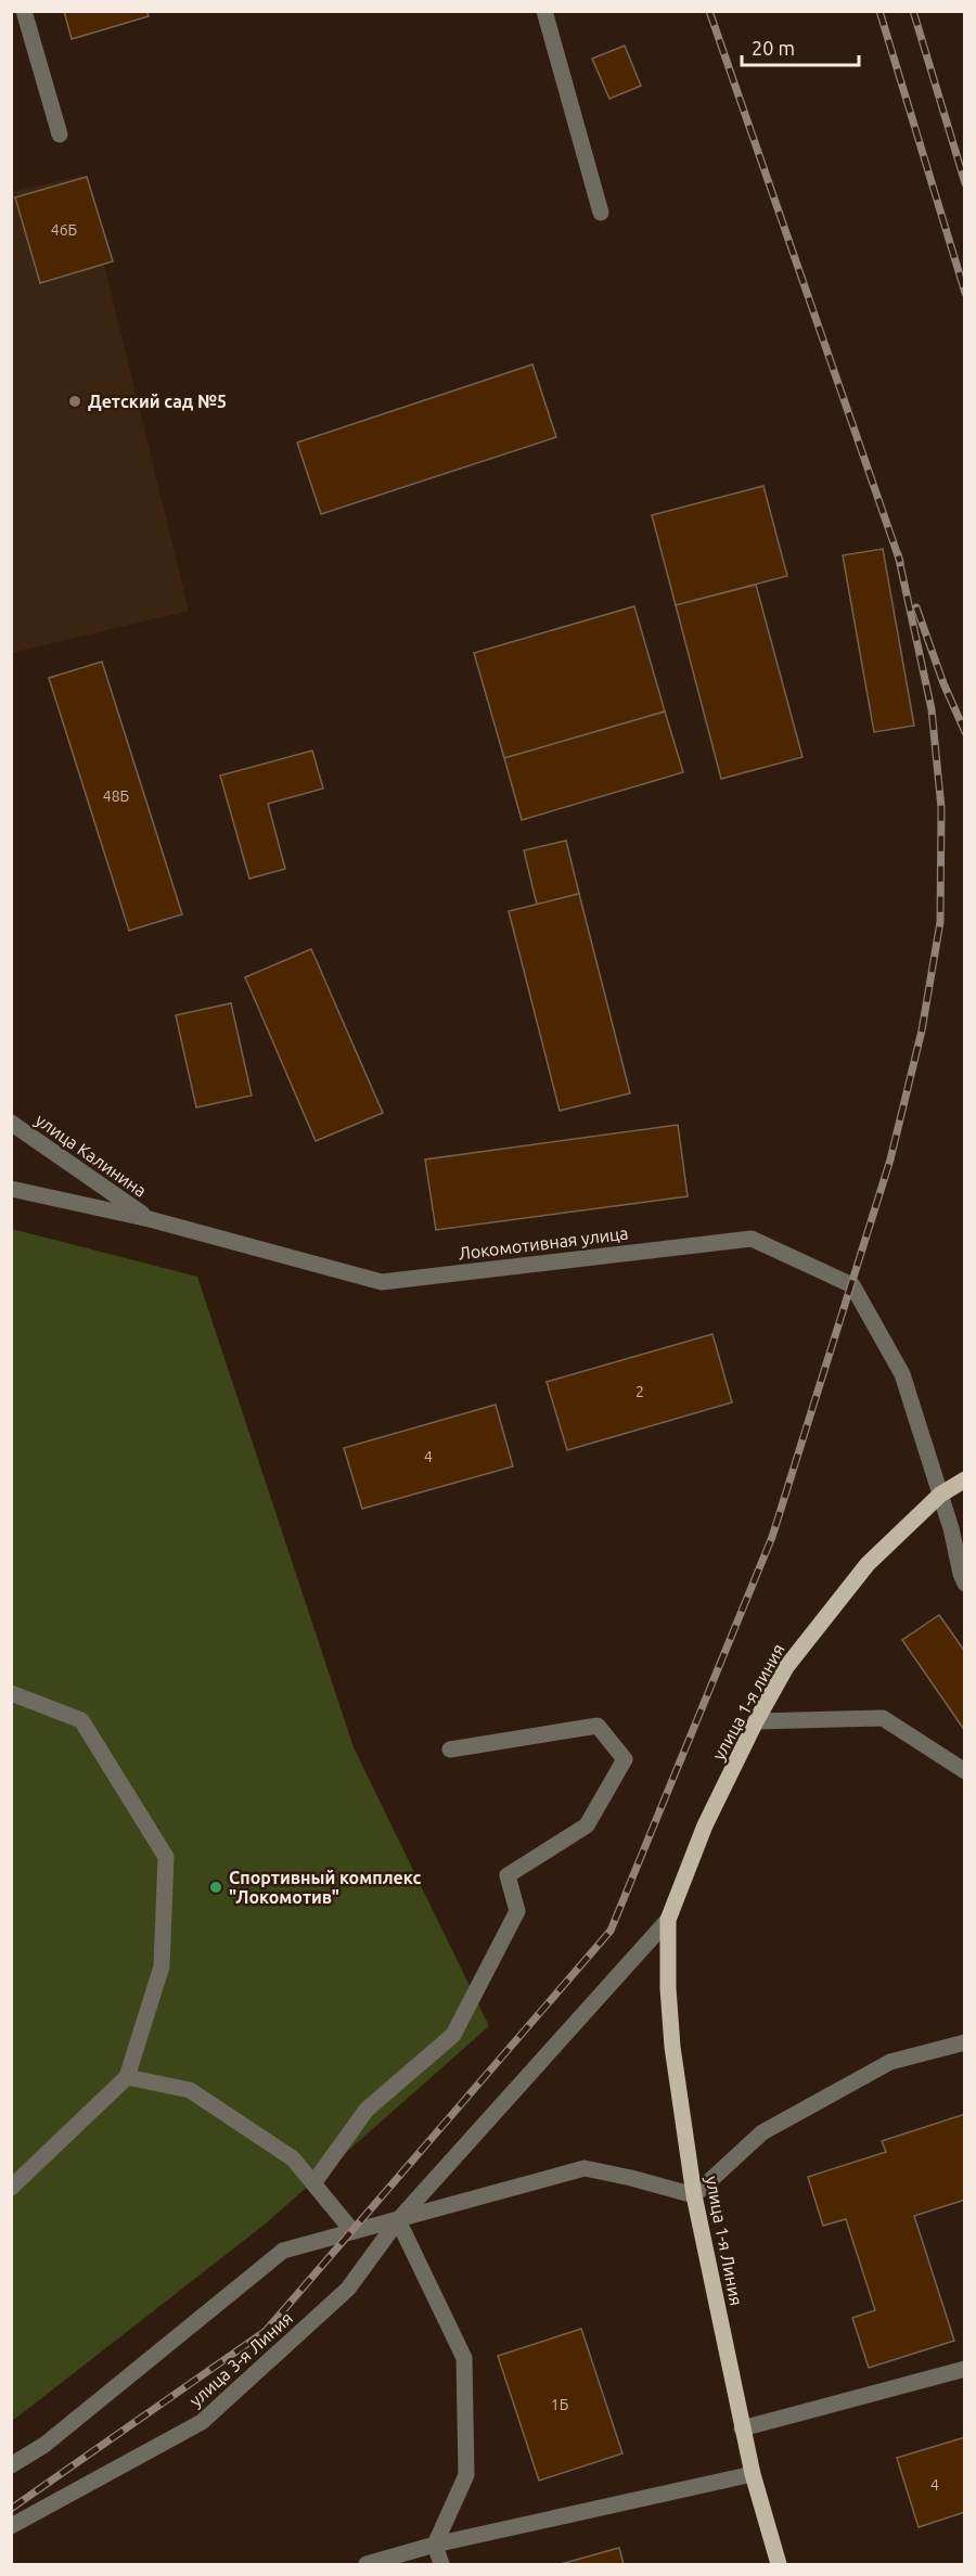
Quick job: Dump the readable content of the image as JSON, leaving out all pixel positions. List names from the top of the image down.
{
  "streets": {
    "main road": ["улица 1-я линия", "улица 1-я Линия"],
    "street": ["улица Калинина", "Локомотивная улица", "улица 3-я Линия"]
  },
  "crossings": [
    ["улица Калинина", "Локомотивная улица"],
    ["Локомотивная улица", "улица 1-я линия"],
    ["улица 1-я линия", "улица 1-я Линия"],
    ["улица 1-я линия", "улица 3-я Линия"],
    ["улица 1-я Линия", "улица 3-я Линия"]
  ],
  "places": ["Детский сад №5", "Спортивный комплекс \"Локомотив\""],
  "house_numbers": [
    "46Б",
    "48Б",
    "2",
    "4",
    "1Б",
    "4"
  ],
  "scale_bar": "20 m"
}
